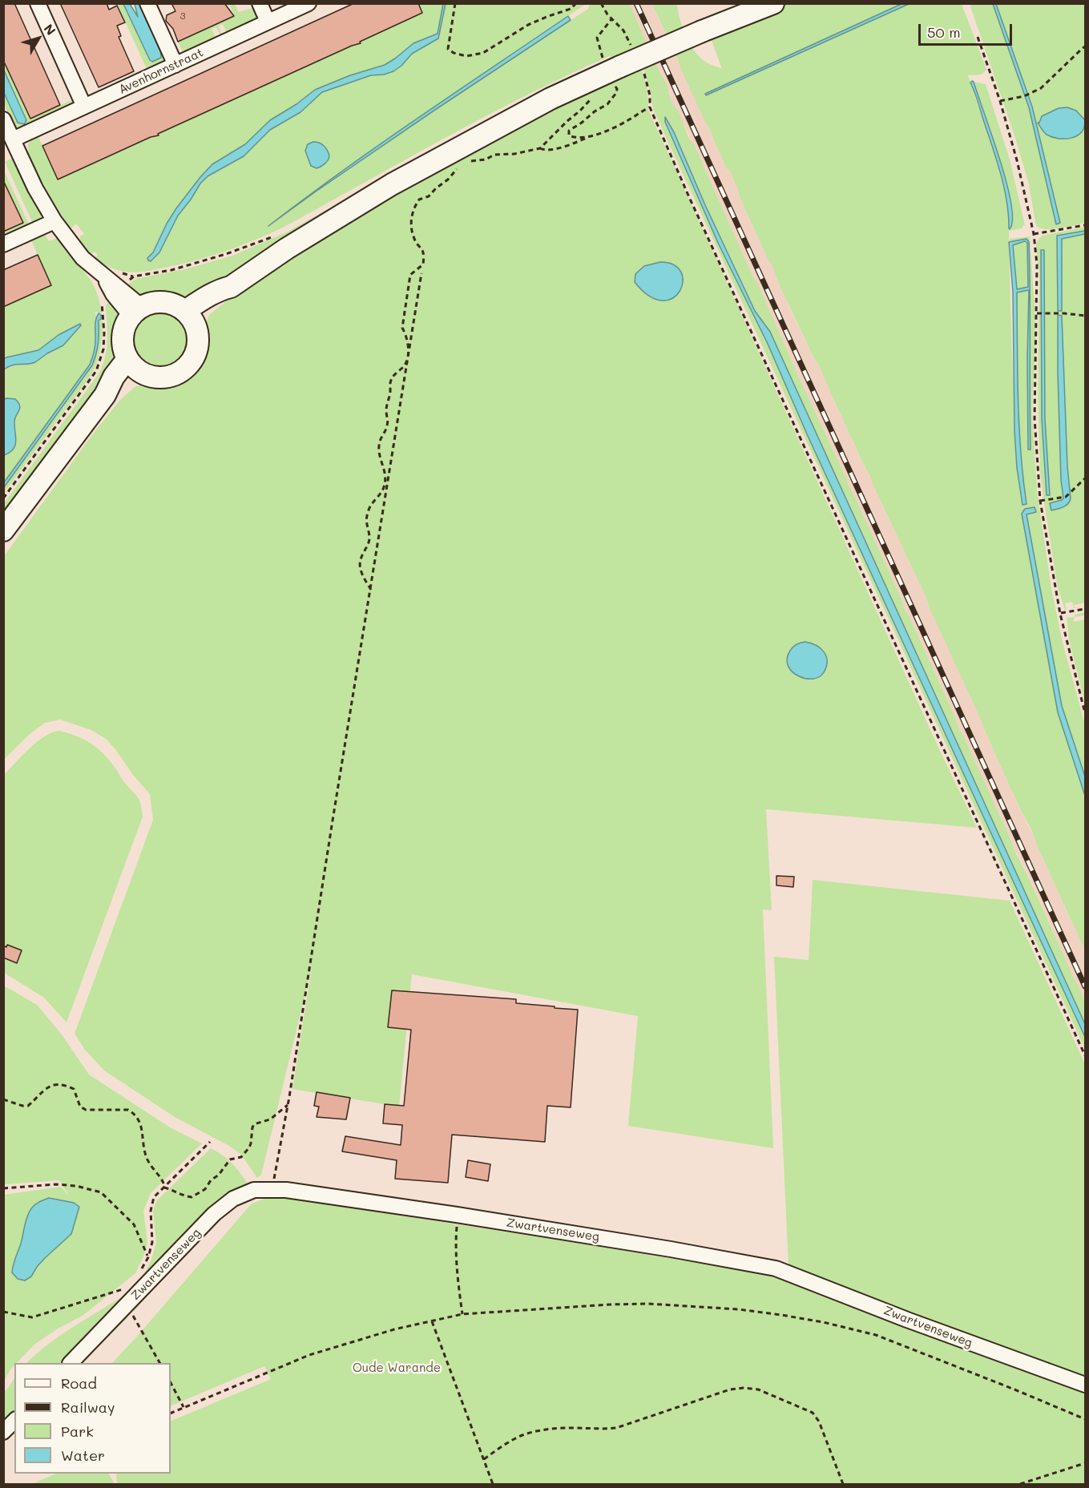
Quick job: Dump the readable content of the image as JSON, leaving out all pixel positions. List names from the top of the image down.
{
  "streets": {
    "street": ["Avenhornstraat", "Zwartvenseweg"]
  },
  "parks": ["Oude Warande"],
  "house_numbers": ["3"],
  "legend": [
    "Road",
    "Railway",
    "Park",
    "Water"
  ],
  "scale_bar": "50 m",
  "north": "top right"
}
